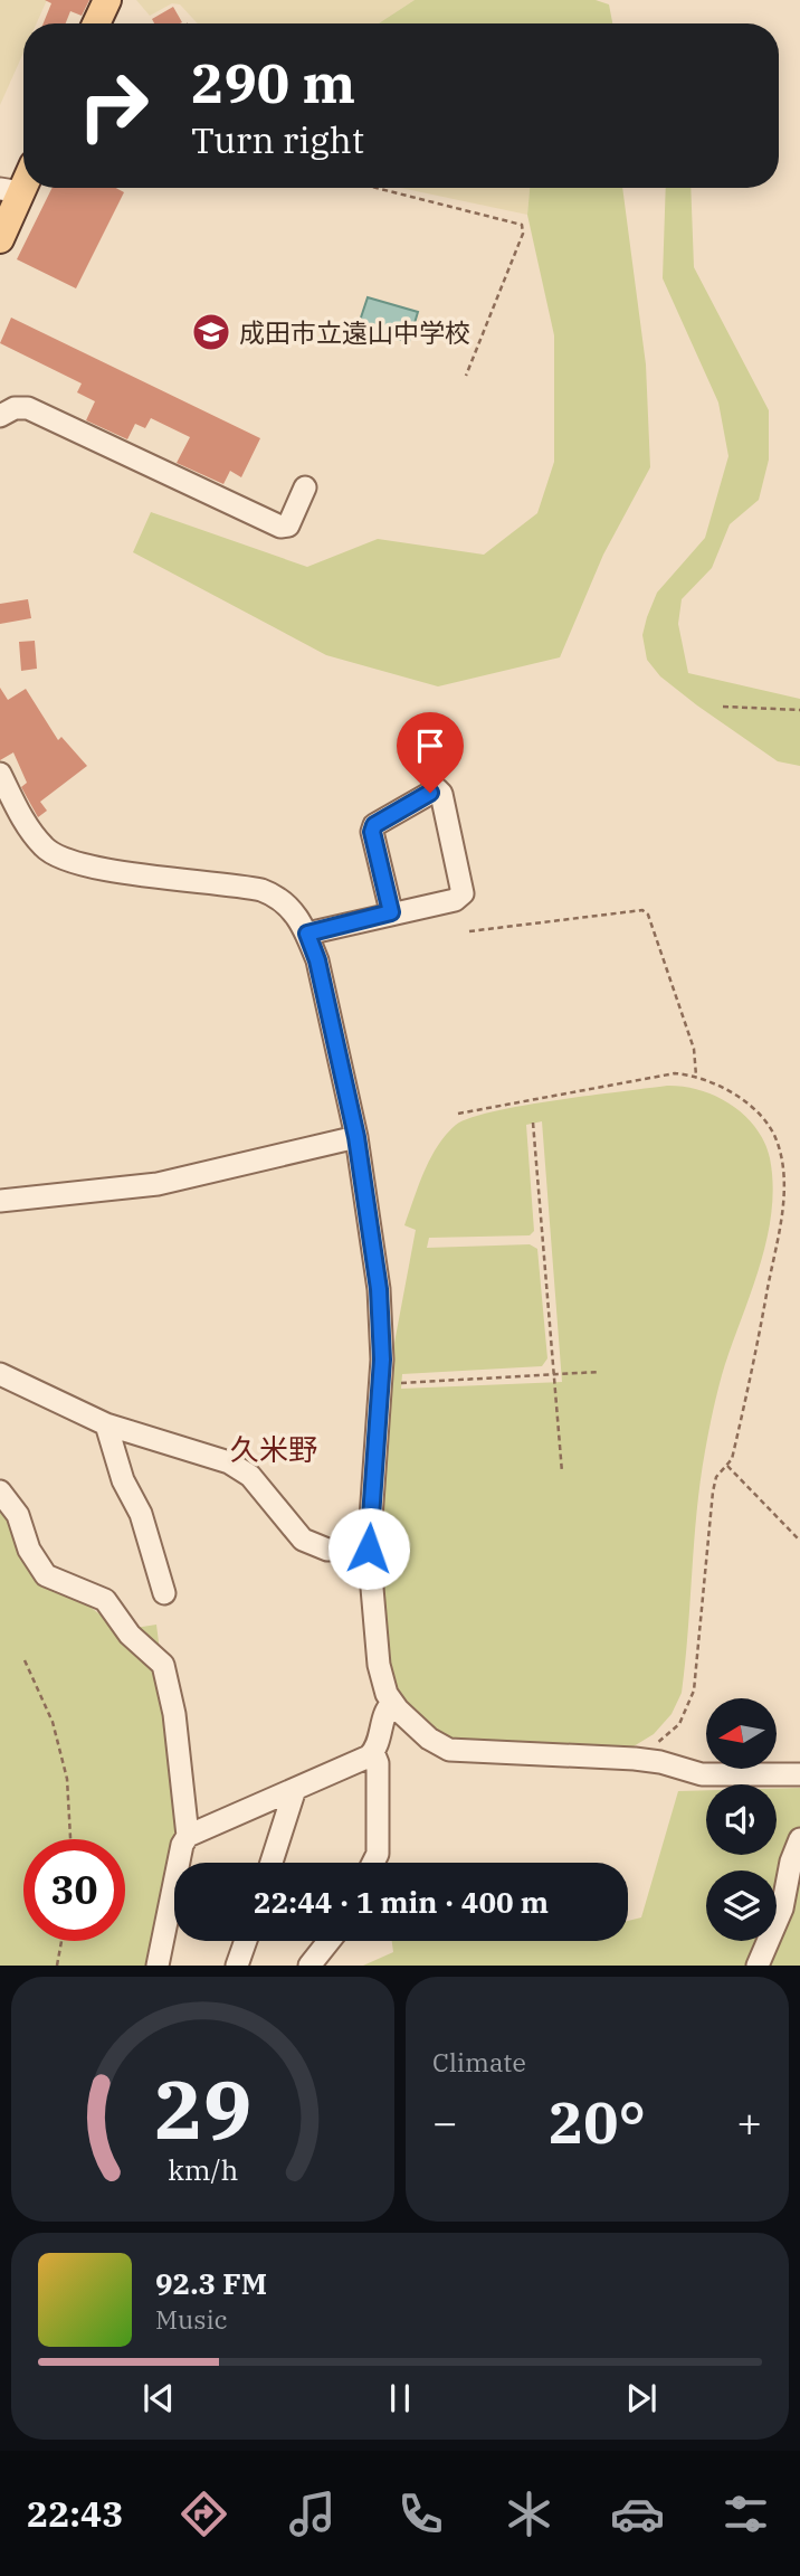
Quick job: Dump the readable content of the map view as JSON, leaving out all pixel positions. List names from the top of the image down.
{
  "districts": ["久米野"],
  "places": {
    "school or university": ["成田市立遠山中学校"]
  },
  "north": "left",
  "page": {
    "turn": ["290 m", "Turn right"],
    "limit": "30",
    "trip": "22:44 · 1 min · 400 m",
    "tile": "Climate",
    "heat": ["−", "20°", "+"],
    "song": ["92.3 FM", "Music"],
    "tabs": "22:43",
    "gauge": ["29", "km/h"]
  }
}
